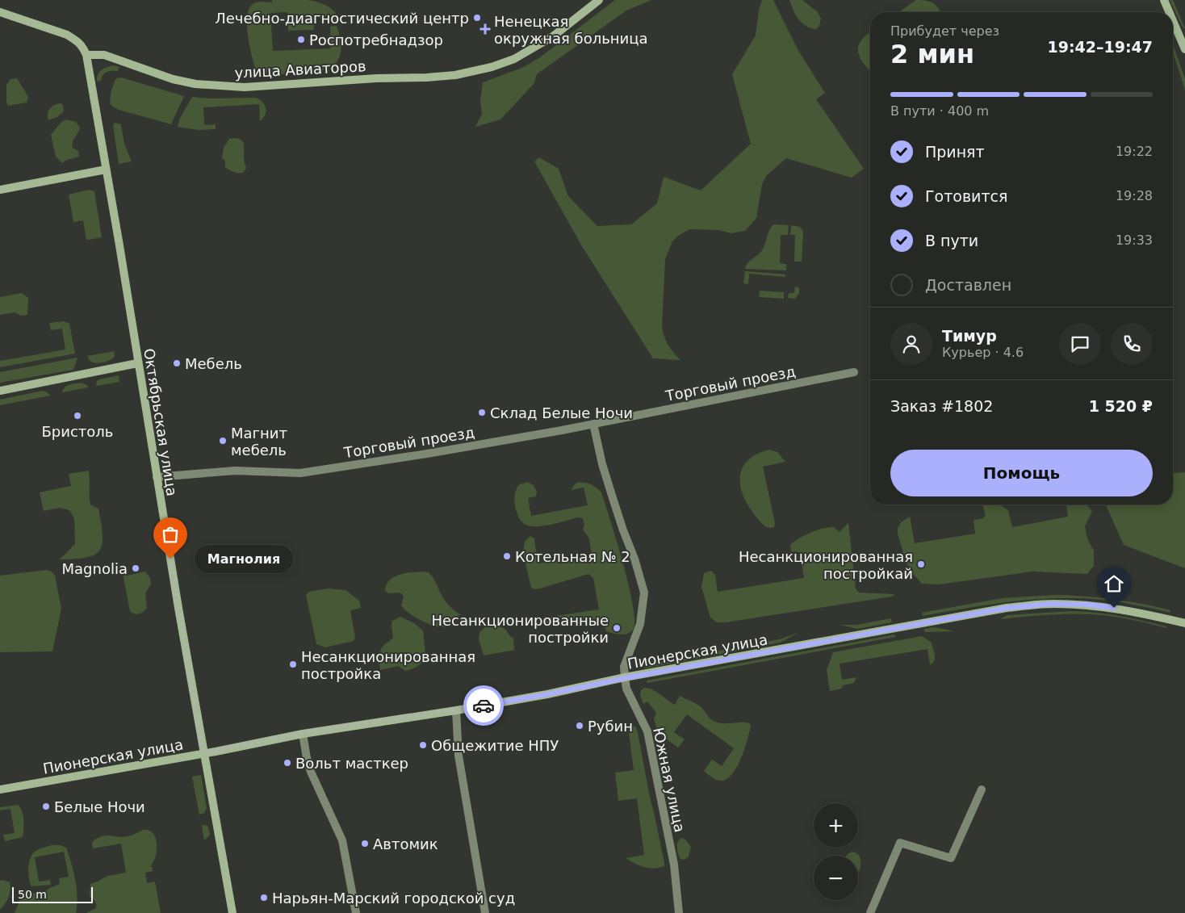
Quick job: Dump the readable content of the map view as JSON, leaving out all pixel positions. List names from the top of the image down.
{
  "streets": {
    "main road": ["улица Авиаторов", "Октябрьская улица", "Пионерская улица"],
    "street": ["Торговый проезд", "Южная улица"]
  },
  "crossings": [
    ["улица Авиаторов", "Октябрьская улица"],
    ["Торговый проезд", "Октябрьская улица"],
    ["Торговый проезд", "Южная улица"],
    ["Октябрьская улица", "Пионерская улица"],
    ["Пионерская улица", "Южная улица"]
  ],
  "places": {
    "other": [
      "Лечебно-диагностический центр",
      "Роспотребнадзор",
      "Мебель",
      "Склад Белые Ночи",
      "Бристоль",
      "Магнит мебель",
      "Котельная № 2",
      "Магнолия",
      "Несанкционированная постройкай",
      "Magnolia",
      "Несанкционированные постройки",
      "Несанкционированная постройка",
      "Рубин",
      "Общежитие НПУ",
      "Вольт масткер",
      "Белые Ночи",
      "Автомик",
      "Нарьян-Марский городской суд"
    ],
    "health": ["Ненецкая окружная больница"]
  },
  "scale_bar": "50 m",
  "page": {
    "heading": ["2 мин", "Прибудет через", "19:42–19:47"],
    "panel": [
      "Тимур",
      "Курьер · 4.6",
      "Заказ #1802",
      "1 520 ₽"
    ],
    "bar": "В пути · 400 m",
    "list": [
      ["Принят", "19:22"],
      ["Готовится", "19:28"],
      ["В пути", "19:33"],
      "Доставлен"
    ],
    "buttons": "Помощь",
    "bubble": "Магнолия",
    "map_buttons": ["+", "−"],
    "scale": "50 m"
  }
}
